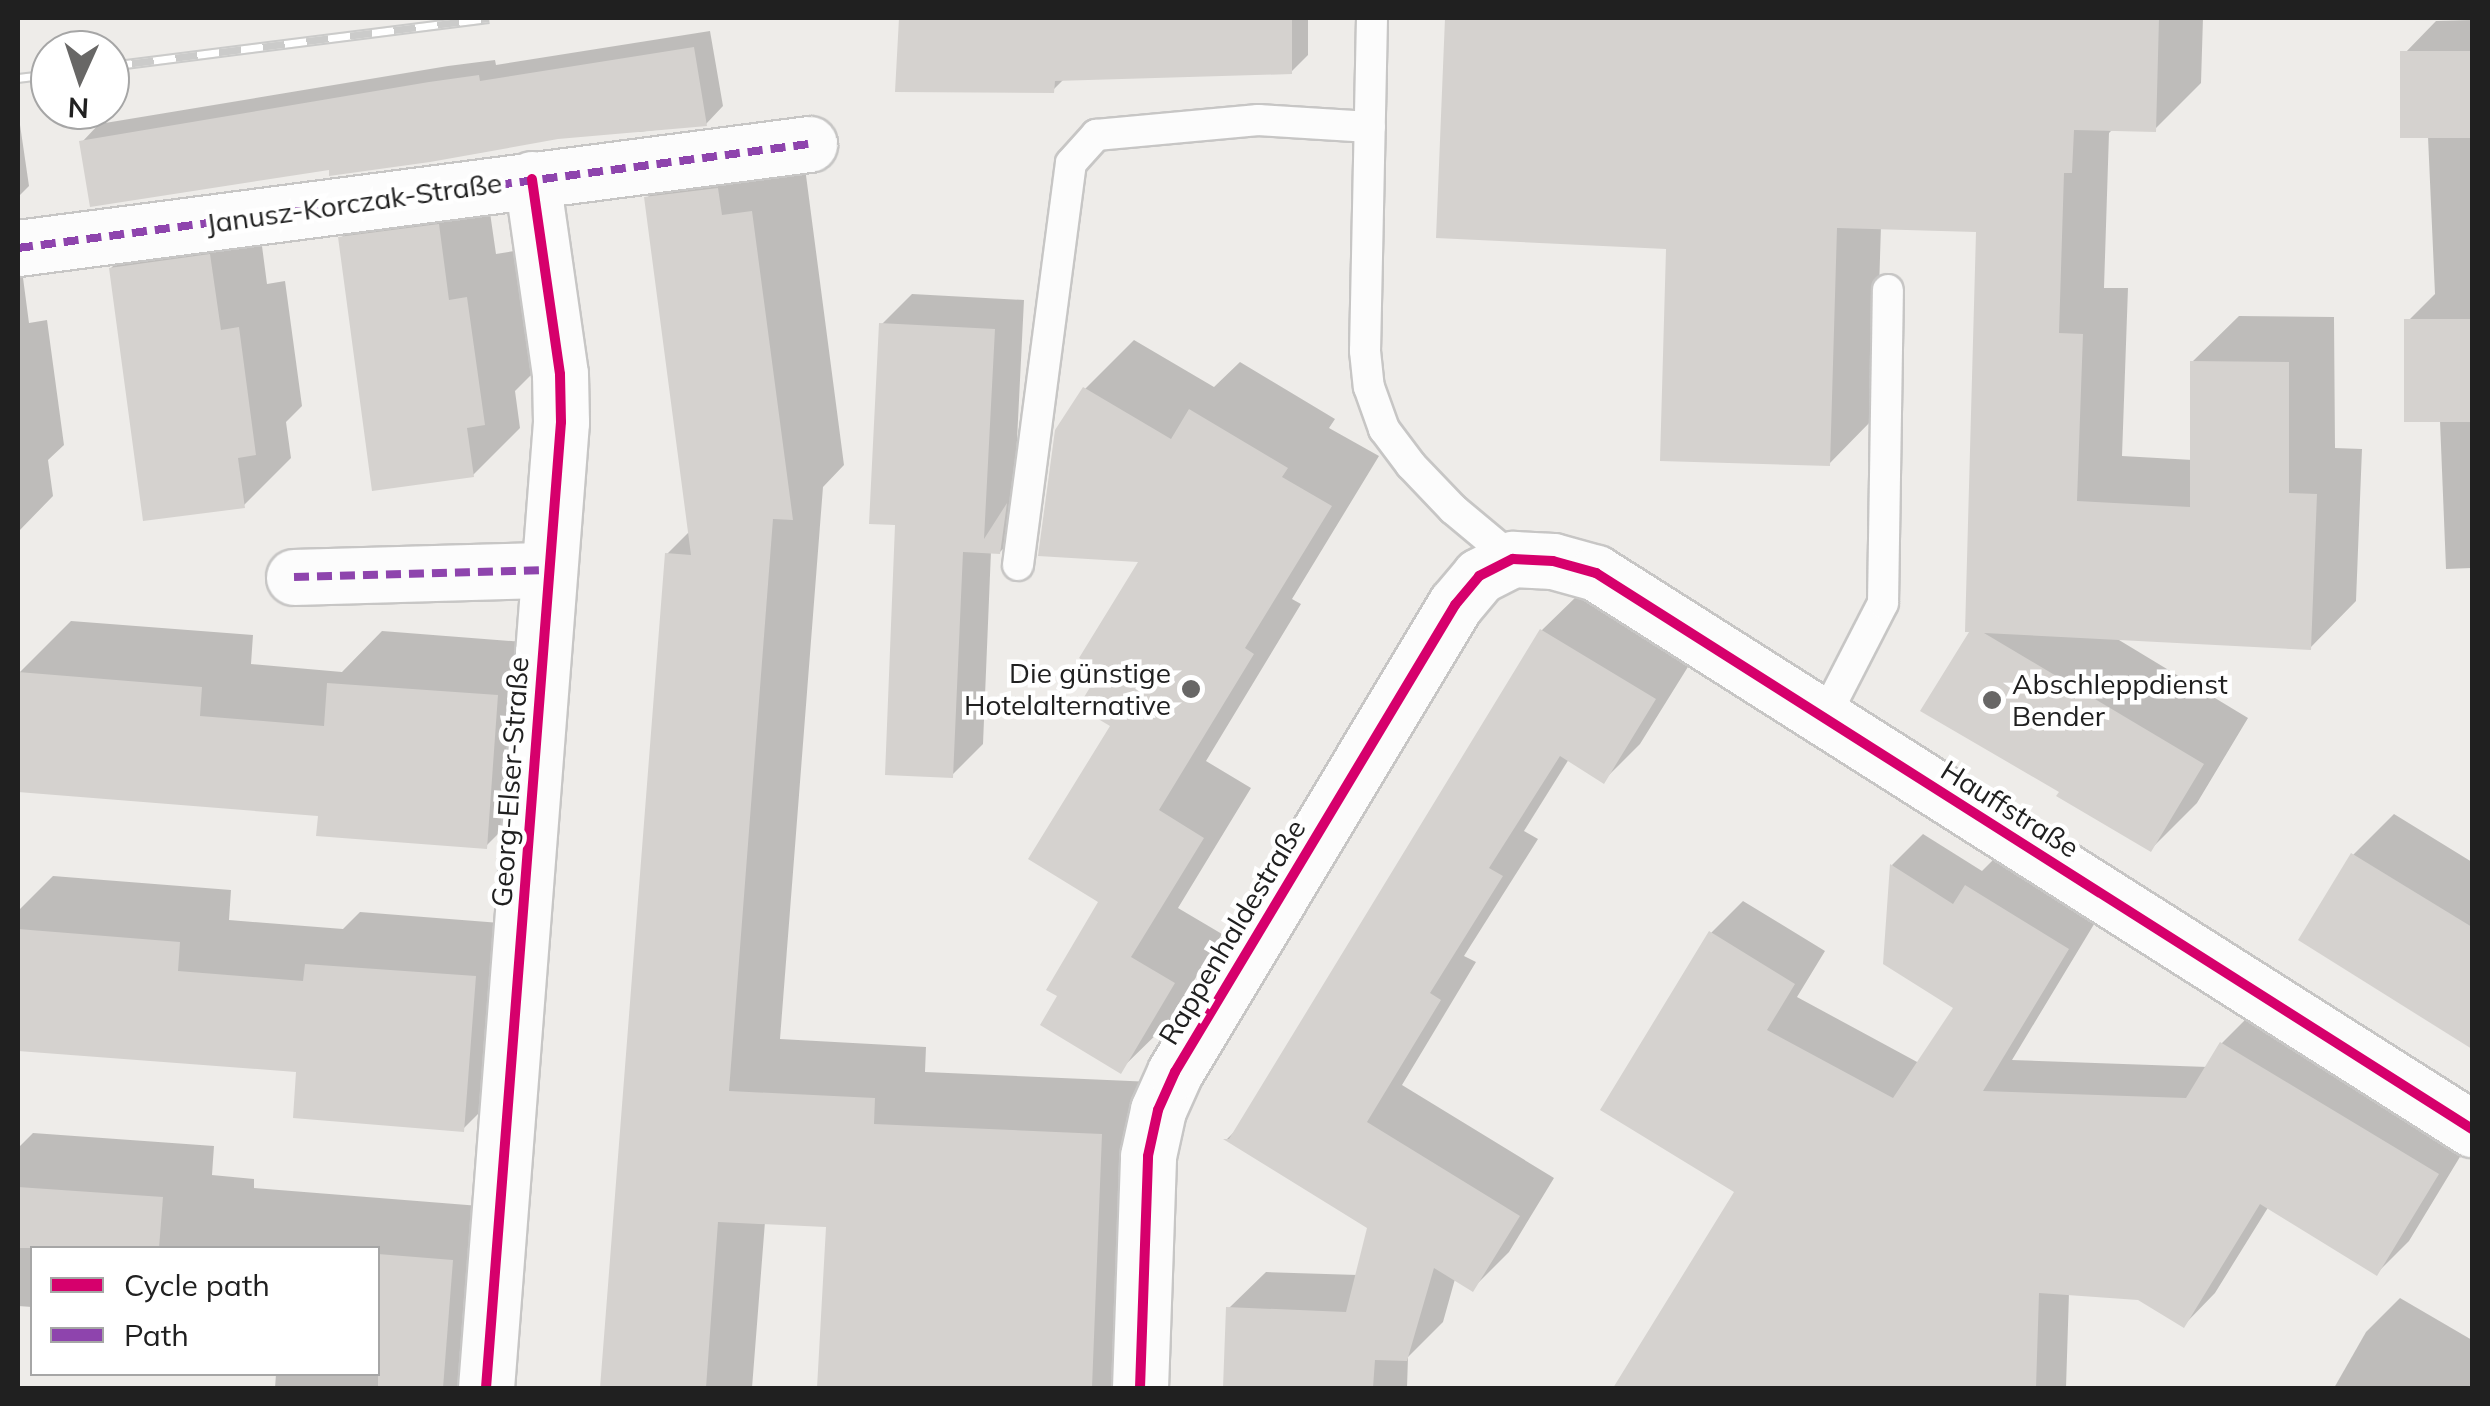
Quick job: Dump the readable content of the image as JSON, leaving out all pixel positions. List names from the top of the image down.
{
  "streets": {
    "street": [
      "Janusz-Korczak-Straße",
      "Georg-Elser-Straße",
      "Hauffstraße",
      "Rappenhaldestraße"
    ]
  },
  "crossings": [
    ["Janusz-Korczak-Straße", "Georg-Elser-Straße"],
    ["Hauffstraße", "Rappenhaldestraße"]
  ],
  "places": ["Die günstige Hotelalternative", "Abschleppdienst Bender"],
  "legend": ["Cycle path", "Path"],
  "north": "bottom"
}
